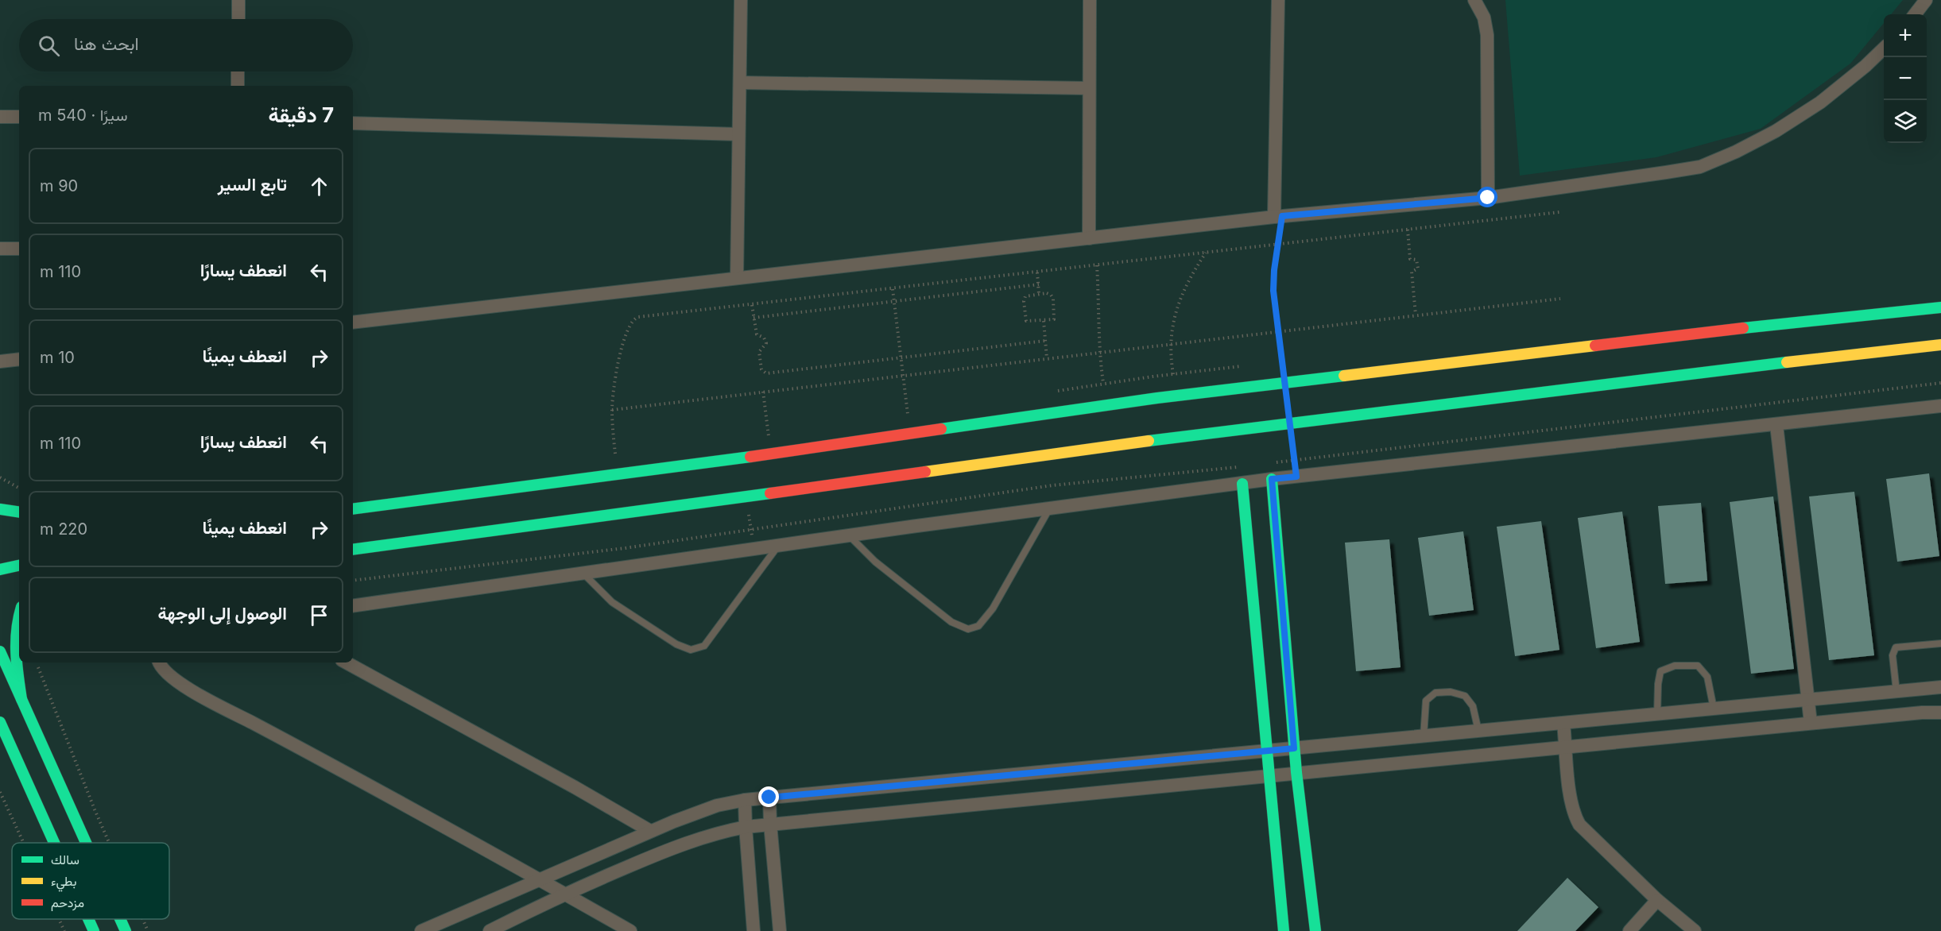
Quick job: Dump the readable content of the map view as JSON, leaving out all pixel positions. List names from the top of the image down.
{
  "legend": ["سالك", "بطيء", "مزدحم"],
  "page": {
    "map_buttons": ["+", "−"],
    "search": "ابحث هنا",
    "heading": ["7 دقيقة", "سيرًا · 540 m"],
    "list": [
      ["تابع السير", "90 m"],
      ["انعطف يسارًا", "110 m"],
      ["انعطف يمينًا", "10 m"],
      ["انعطف يسارًا", "110 m"],
      ["انعطف يمينًا", "220 m"],
      "الوصول إلى الوجهة"
    ]
  }
}
